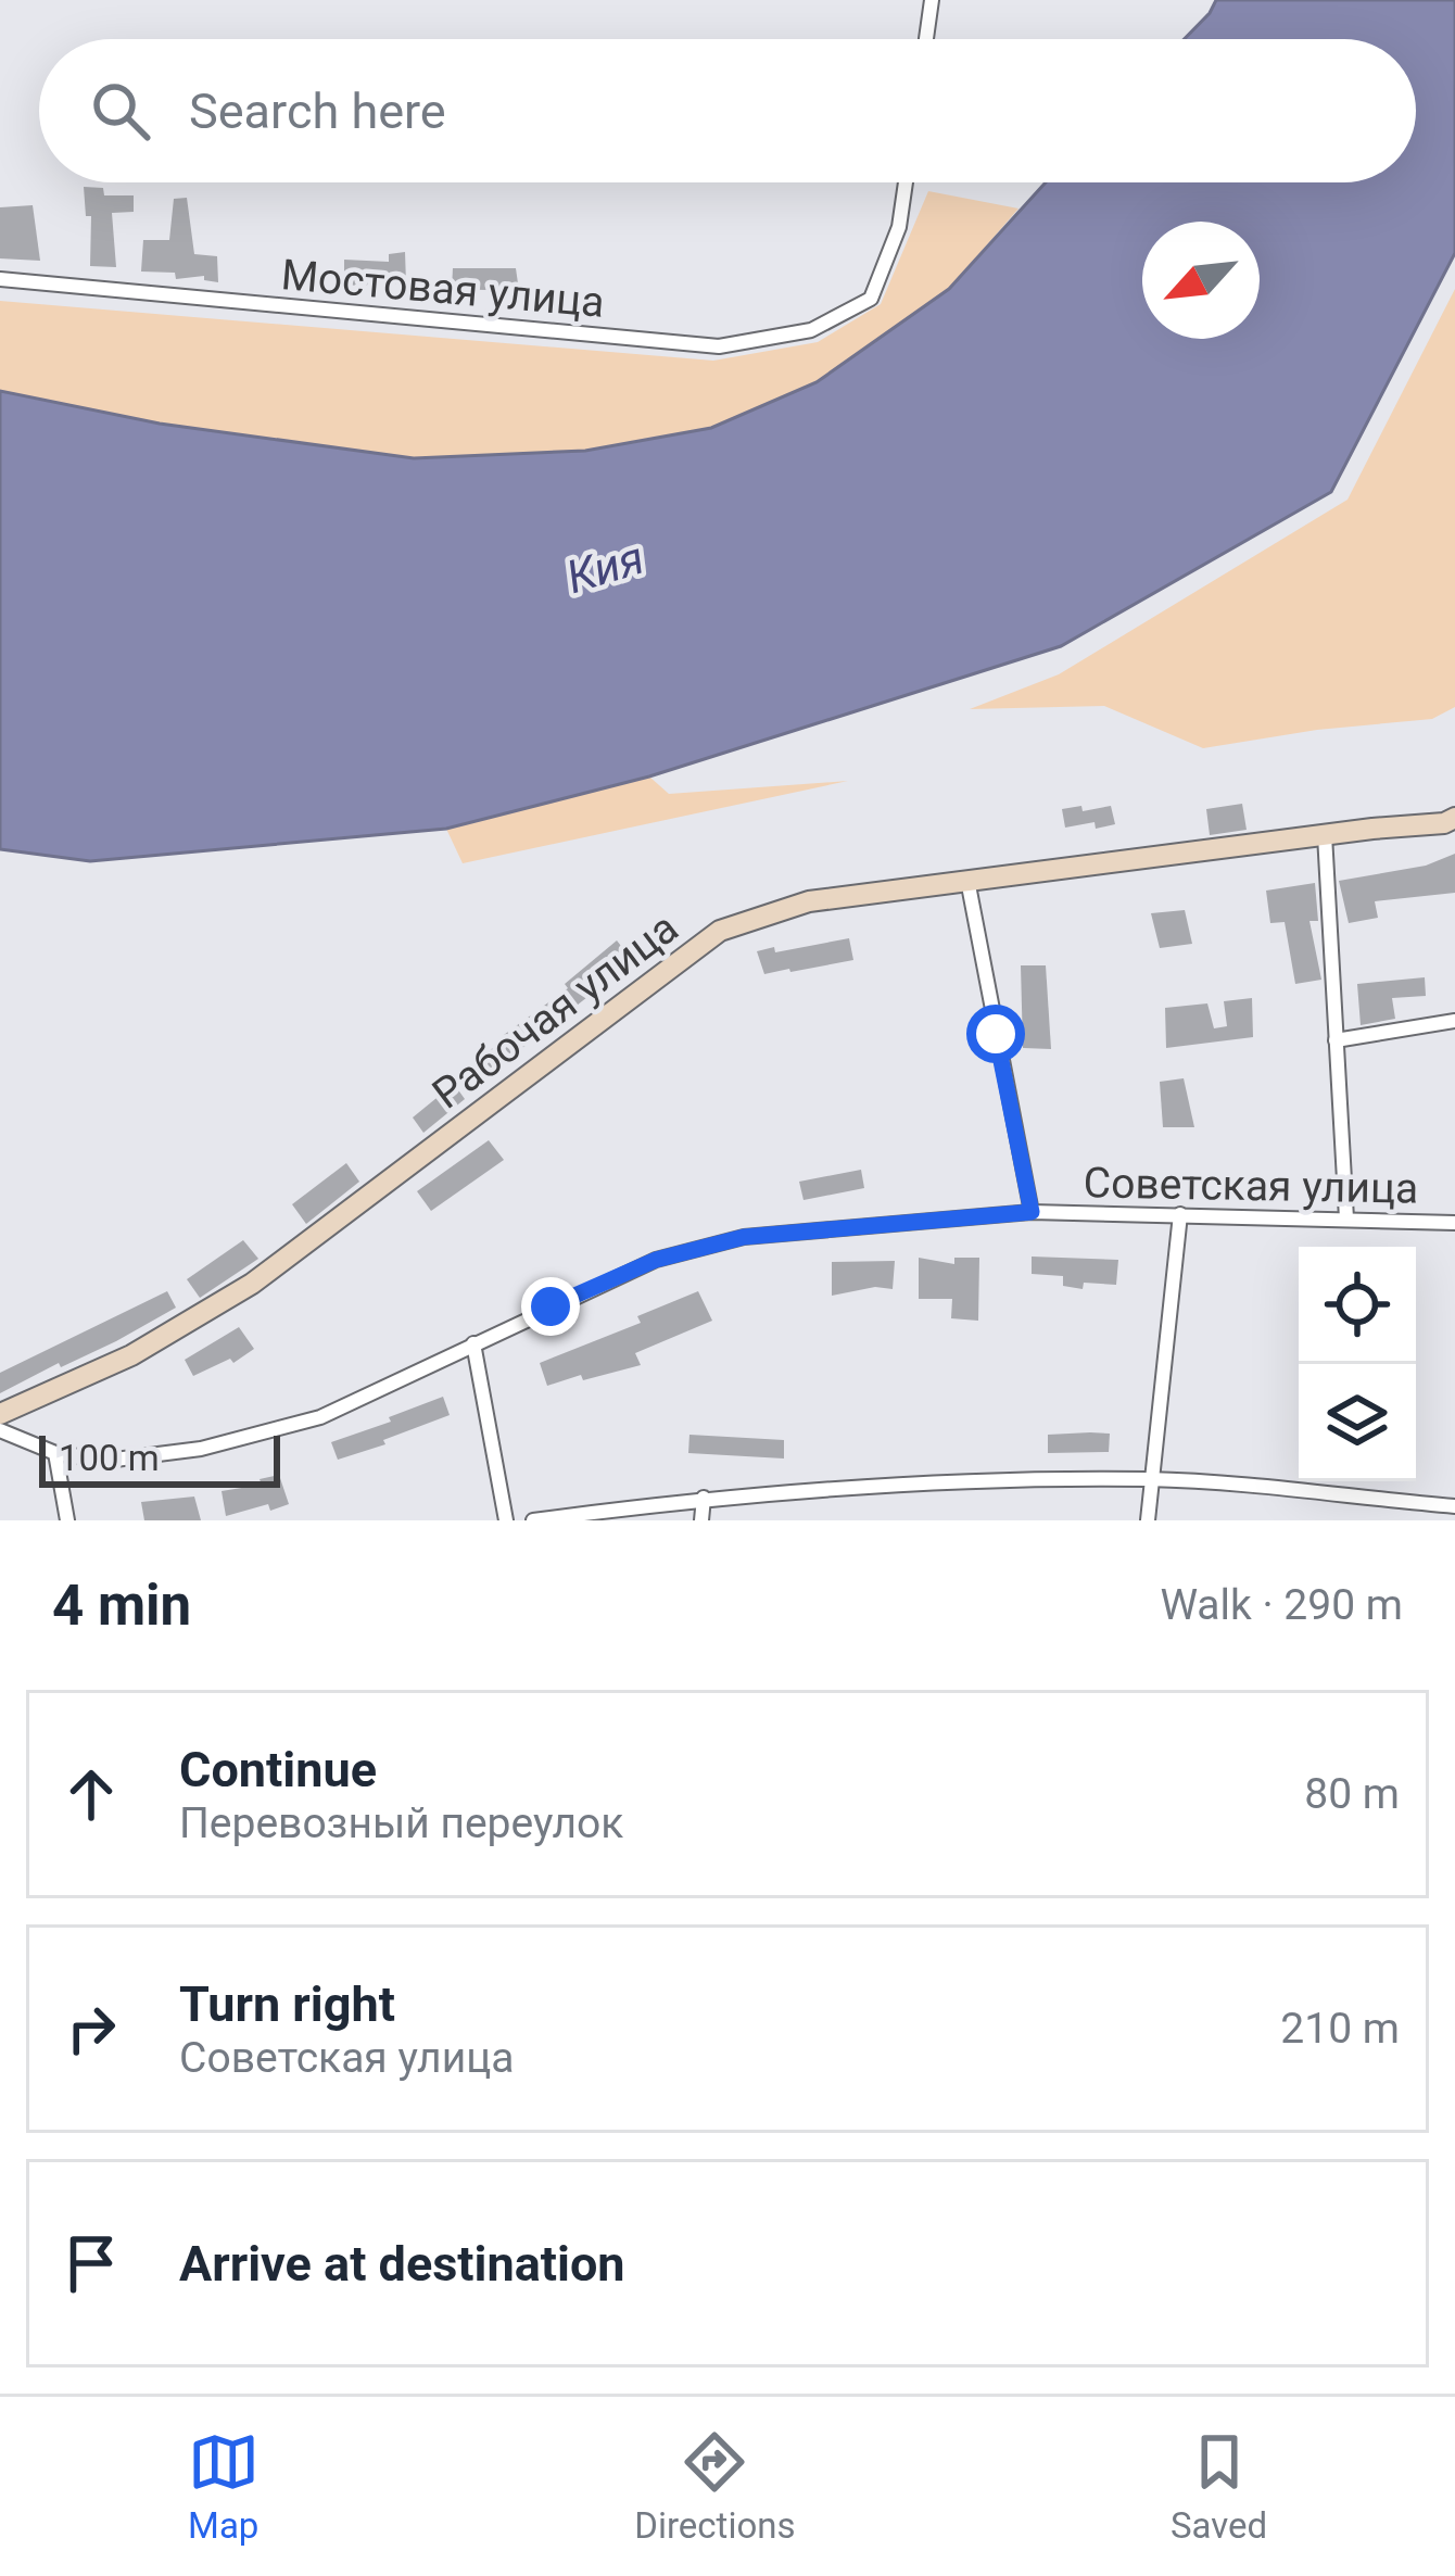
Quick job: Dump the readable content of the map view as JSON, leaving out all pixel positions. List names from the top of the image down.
{
  "streets": {
    "main road": ["Рабочая улица"],
    "street": ["Мостовая улица", "Советская улица"]
  },
  "water": ["Кия"],
  "scale_bar": "100 m",
  "north": "bottom left",
  "page": {
    "search": "Search here",
    "scale": "100 m",
    "heading": ["4 min", "Walk · 290 m"],
    "list": [
      ["Continue", "Перевозный переулок", "80 m"],
      ["Turn right", "Советская улица", "210 m"],
      "Arrive at destination"
    ],
    "nav": ["Map", "Directions", "Saved"]
  }
}
